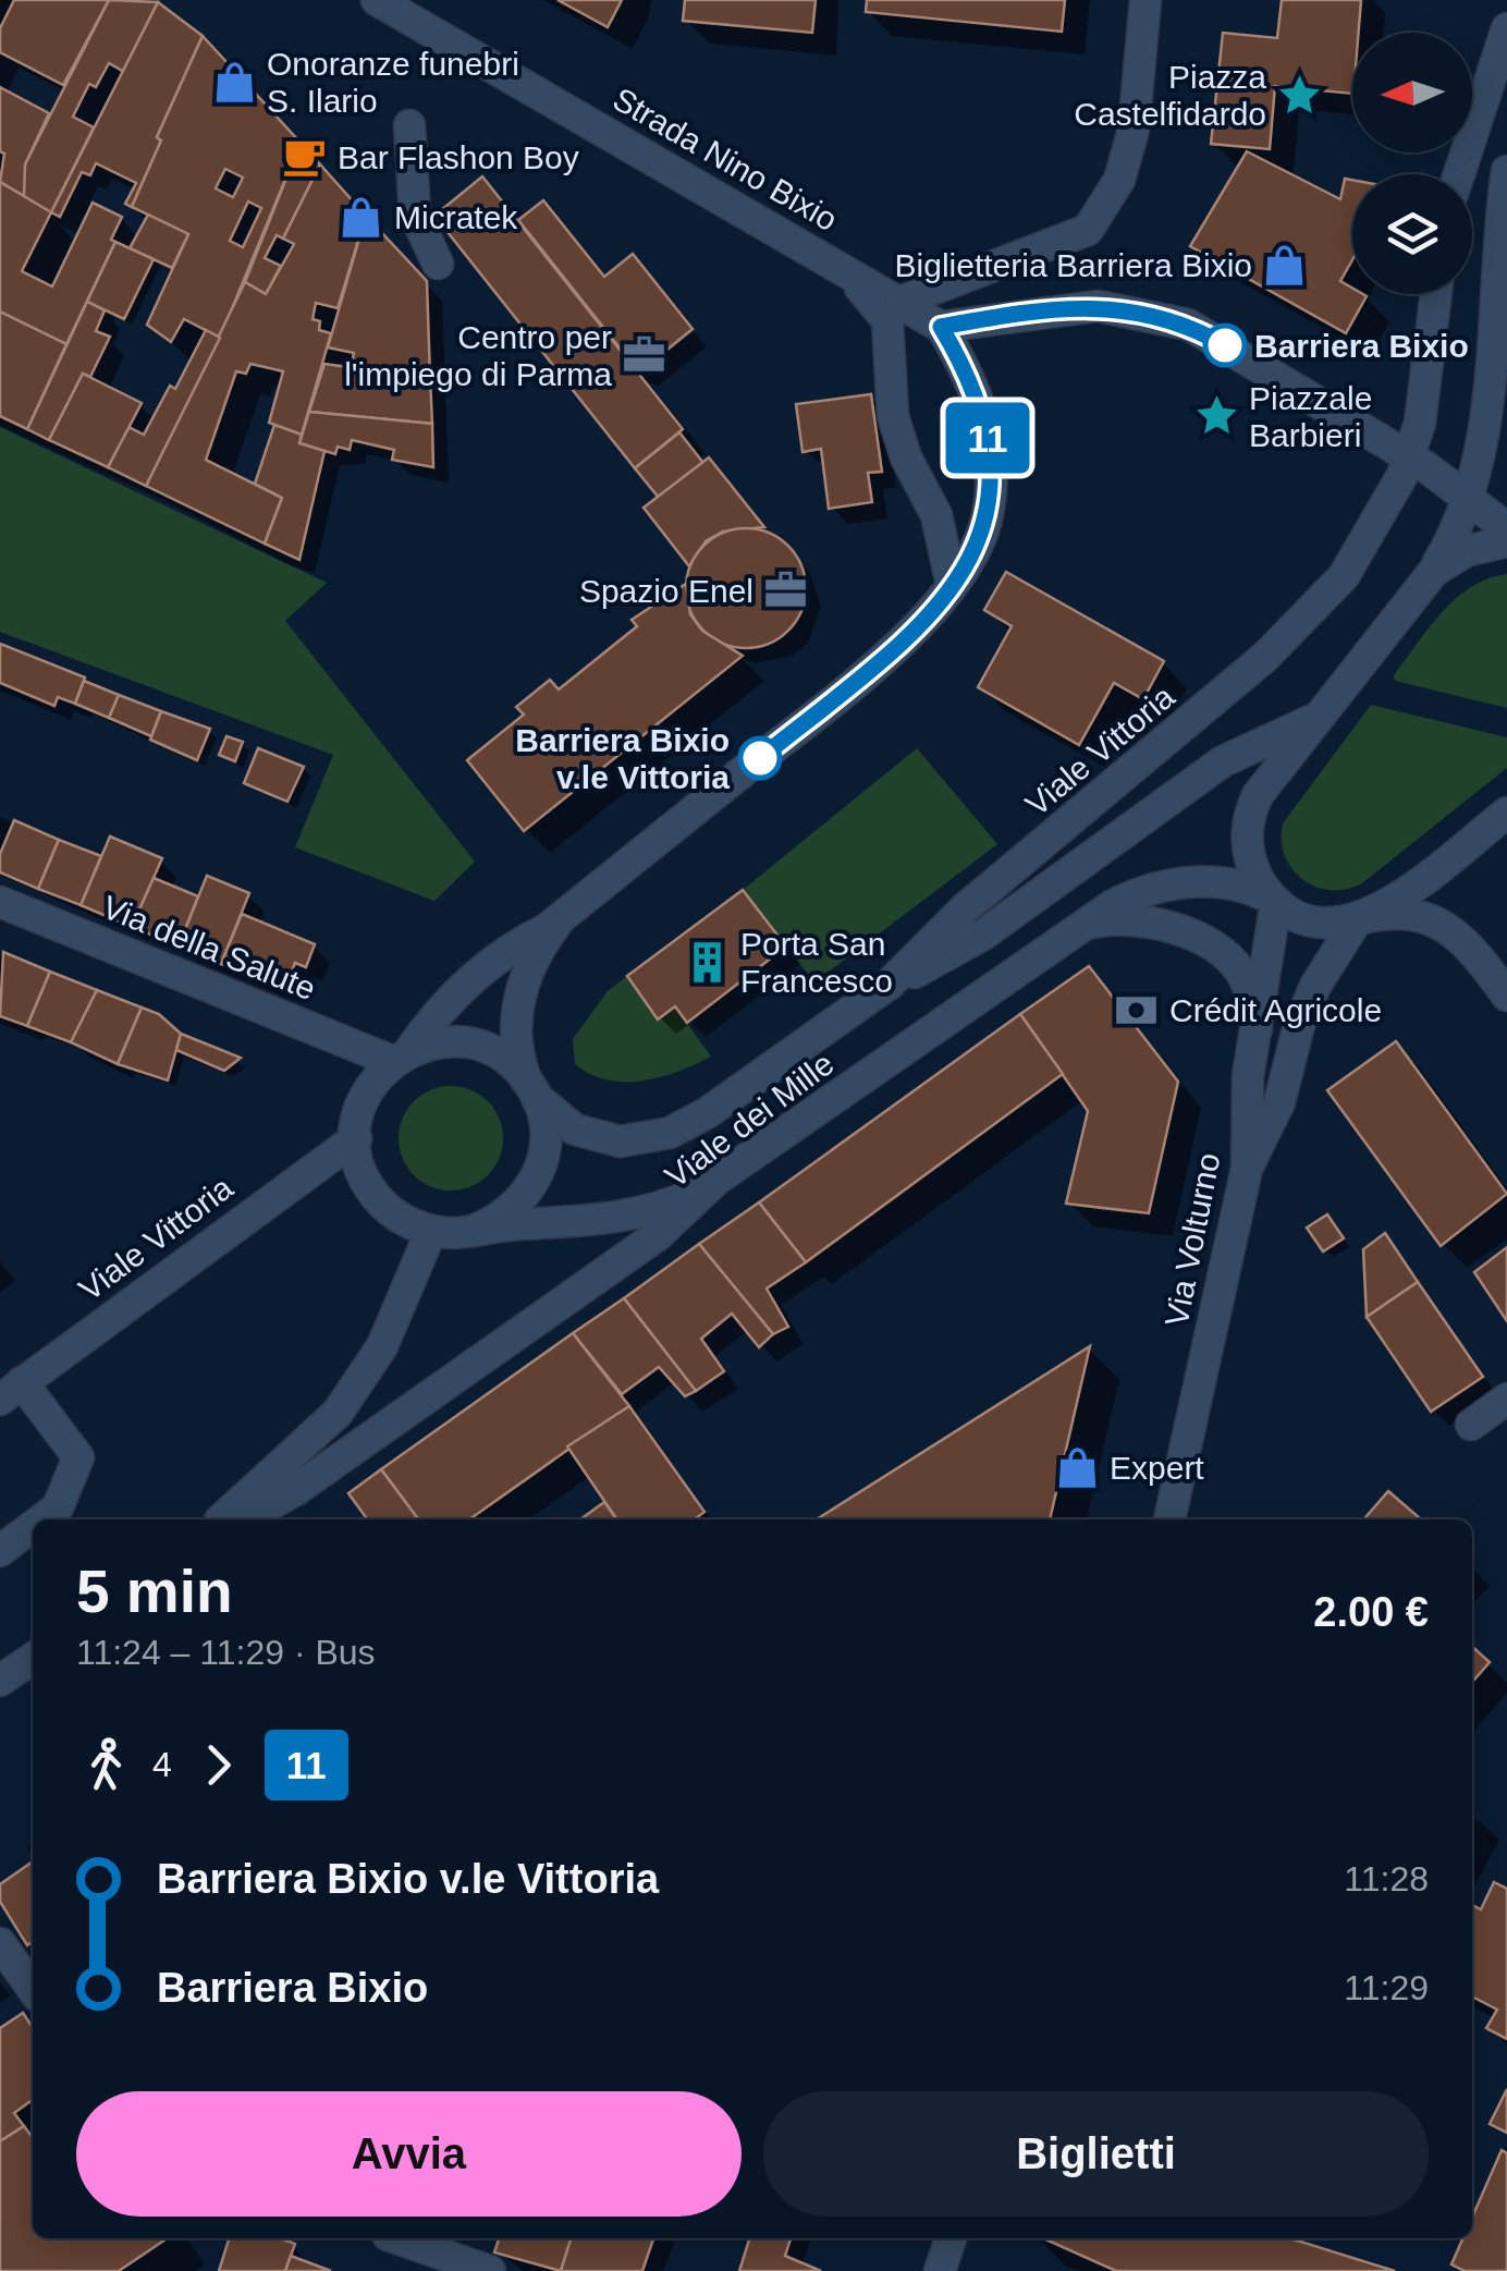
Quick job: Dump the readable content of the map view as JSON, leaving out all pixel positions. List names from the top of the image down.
{
  "streets": {
    "main road": [
      "Strada Nino Bixio",
      "Viale Vittoria",
      "Via della Salute",
      "Viale dei Mille",
      "Via Volturno"
    ]
  },
  "crossings": [
    ["Viale Vittoria", "Via della Salute"],
    ["Viale dei Mille", "Via Volturno"]
  ],
  "places": {
    "shop": [
      "Onoranze funebri S. Ilario",
      "Micratek",
      "Biglietteria Barriera Bixio",
      "Expert"
    ],
    "place": ["Piazza Castelfidardo", "Piazzale Barbieri"],
    "cafe": ["Bar Flashon Boy"],
    "other": ["Barriera Bixio", "Barriera Bixio v.le Vittoria"],
    "office": ["Centro per l'impiego di Parma", "Spazio Enel"],
    "building": ["Porta San Francesco"],
    "bank": ["Crédit Agricole"]
  },
  "lines": ["bus line 11"],
  "north": "left",
  "page": {
    "on_map": "11",
    "heading": ["5 min", "11:24 – 11:29 · Bus", "2.00 €"],
    "legs": ["4", "11"],
    "list": [
      {
        "name": "Barriera Bixio v.le Vittoria",
        "value": "11:28"
      },
      {
        "name": "Barriera Bixio",
        "value": "11:29"
      }
    ],
    "buttons": ["Avvia", "Biglietti"]
  }
}
